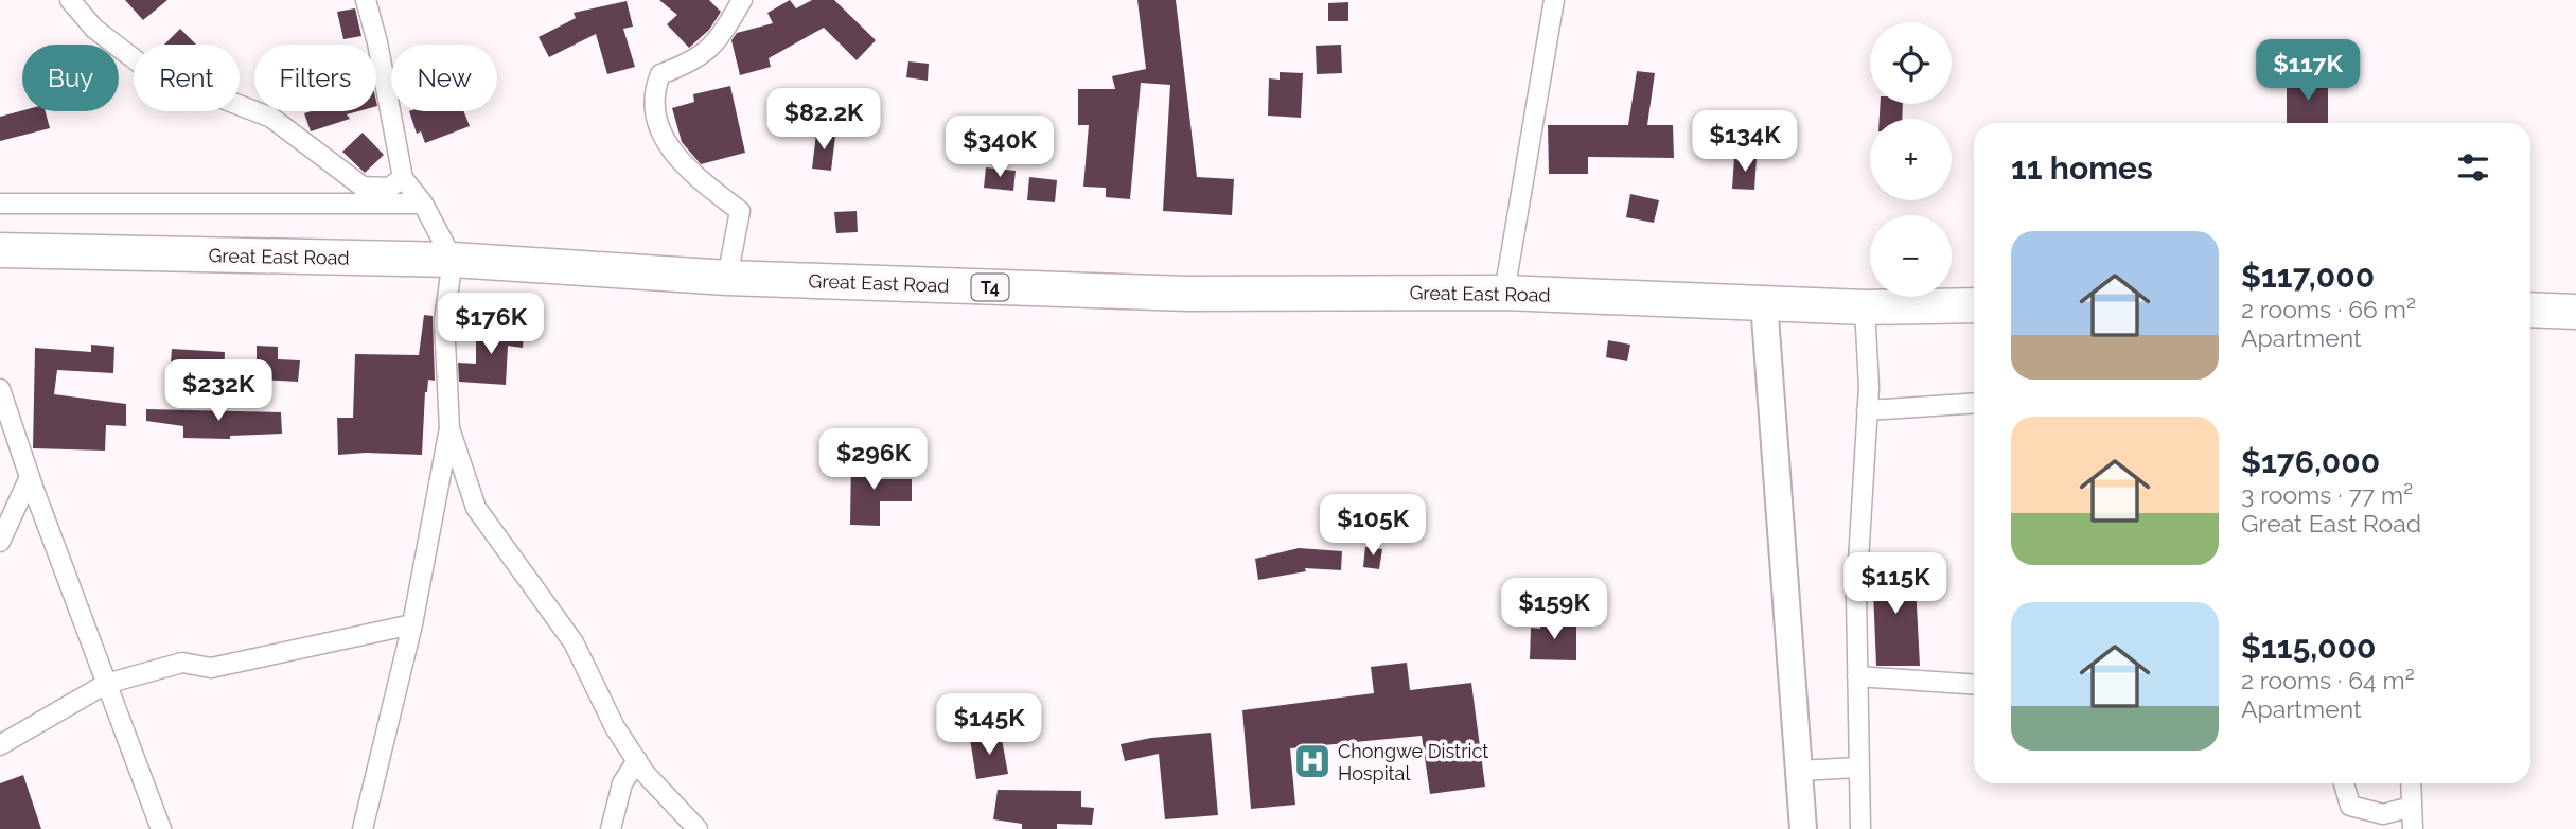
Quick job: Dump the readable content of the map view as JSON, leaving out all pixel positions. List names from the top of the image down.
{
  "streets": {
    "highway": ["Great East Road", "T4"]
  },
  "places": {
    "hospital": ["Chongwe District Hospital"]
  },
  "page": {
    "map_buttons": ["+", "−"],
    "price": [
      "$117K",
      "$82.2K",
      "$134K",
      "$340K",
      "$176K",
      "$232K",
      "$296K",
      "$105K",
      "$115K",
      "$159K",
      "$145K"
    ],
    "chip": [
      "Buy",
      "Rent",
      "Filters",
      "New"
    ],
    "heading": "11 homes",
    "list": [
      {
        "name": "$117,000",
        "note": "2 rooms · 66 m² · Apartment"
      },
      {
        "name": "$176,000",
        "note": "3 rooms · 77 m² · Great East Road"
      },
      {
        "name": "$115,000",
        "note": "2 rooms · 64 m² · Apartment"
      }
    ]
  }
}
